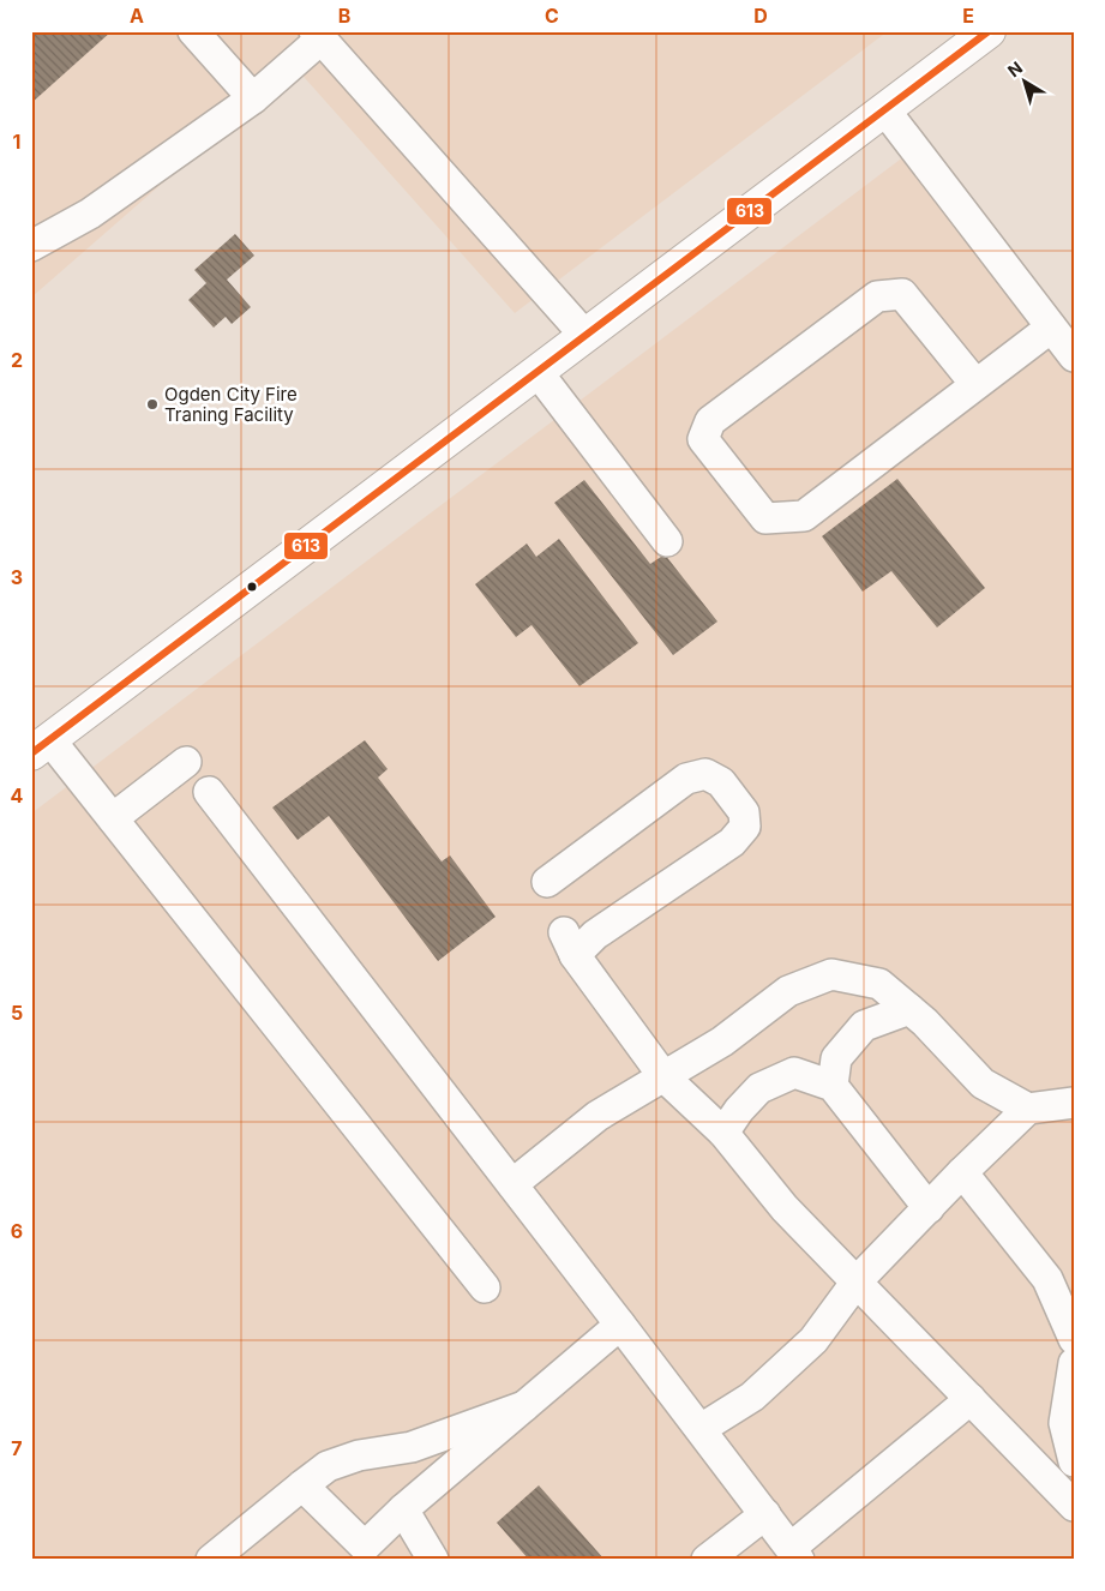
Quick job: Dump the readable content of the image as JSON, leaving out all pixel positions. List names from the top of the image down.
{
  "places": ["Ogden City Fire Traning Facility"],
  "lines": ["transit line 613"],
  "north": "top left",
  "grid": {
    "columns": [
      "A",
      "B",
      "C",
      "D",
      "E"
    ],
    "rows": [
      "1",
      "2",
      "3",
      "4",
      "5",
      "6",
      "7"
    ]
  }
}
